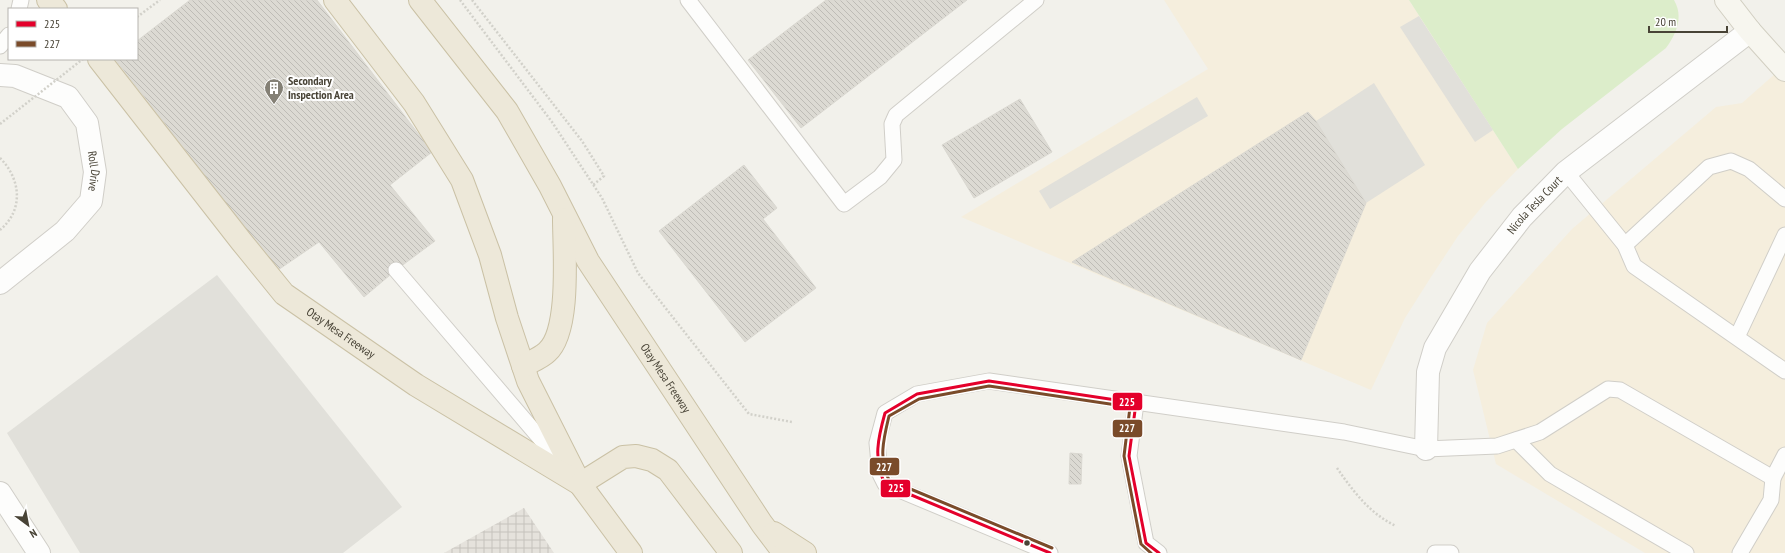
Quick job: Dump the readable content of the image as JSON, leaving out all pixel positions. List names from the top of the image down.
{
  "streets": {
    "highway": ["Otay Mesa Freeway"],
    "street": ["Roll Drive", "Nicola Tesla Court"]
  },
  "places": {
    "building": ["Secondary Inspection Area"]
  },
  "lines": ["transit line 225", "transit line 227"],
  "legend": ["225", "227"],
  "scale_bar": "20 m",
  "north": "bottom right"
}
